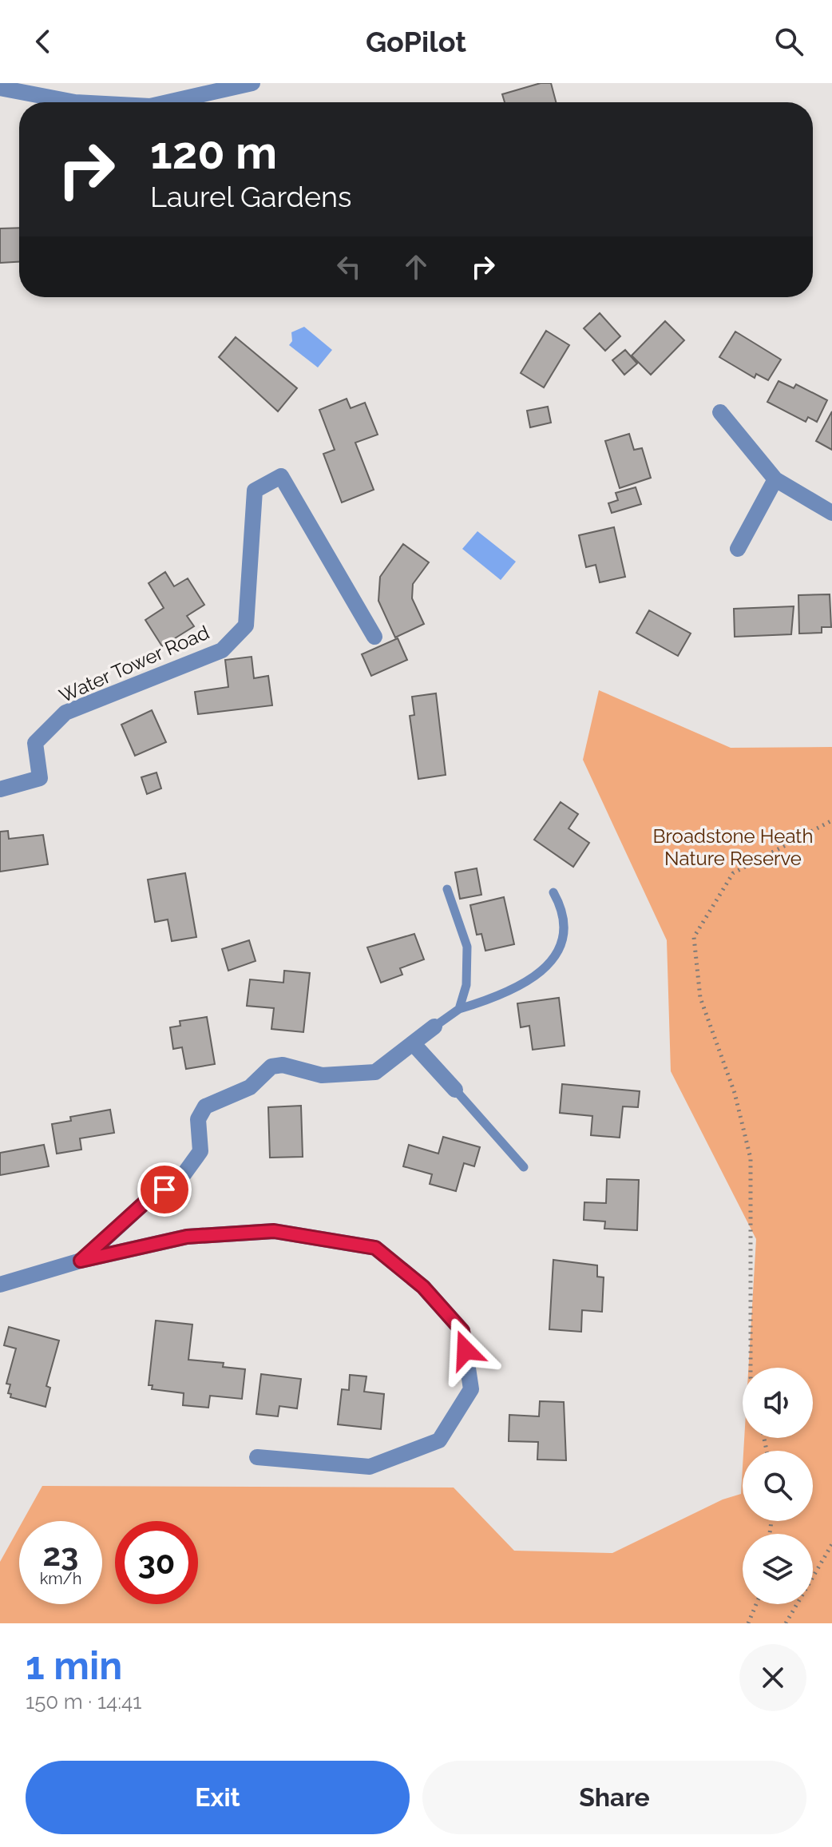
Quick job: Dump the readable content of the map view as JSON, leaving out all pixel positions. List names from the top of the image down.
{
  "streets": {
    "street": ["Water Tower Road"]
  },
  "parks": ["Broadstone Heath Nature Reserve"],
  "page": {
    "header": "GoPilot",
    "turn": ["120 m", "Laurel Gardens"],
    "speed": "23 km/h",
    "limit": "30",
    "heading": ["1 min", "150 m · 14:41"],
    "buttons": ["Exit", "Share"]
  }
}
